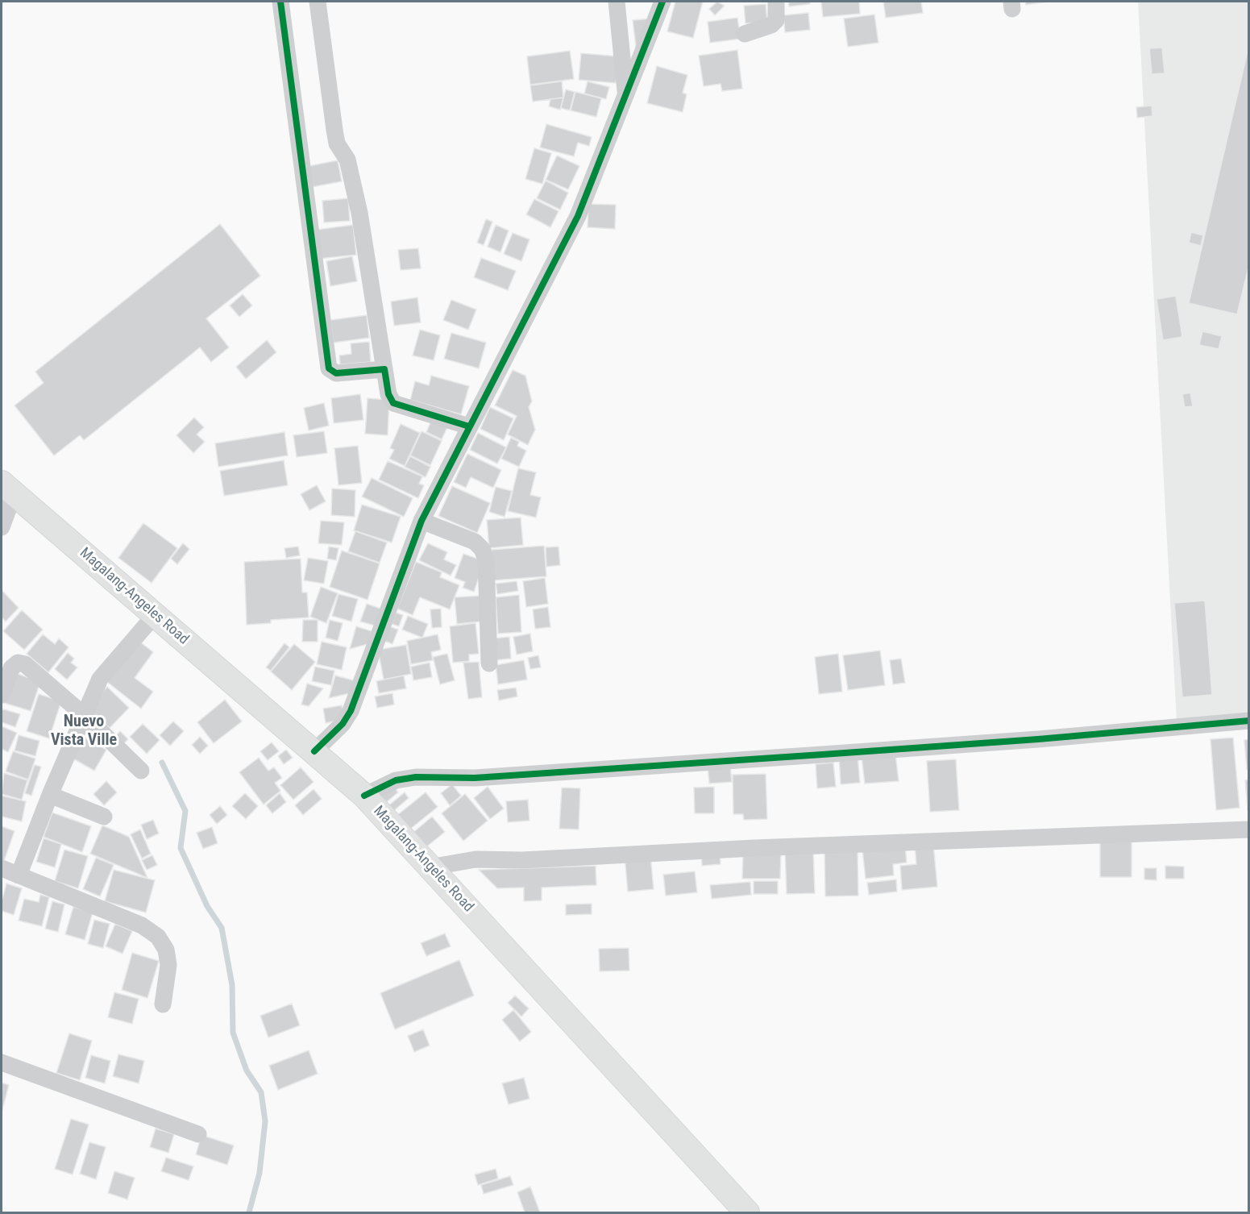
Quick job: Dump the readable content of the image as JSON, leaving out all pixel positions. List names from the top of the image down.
{
  "streets": {
    "main road": ["Magalang-Angeles Road"]
  },
  "districts": ["Nuevo Vista Ville"]
}
